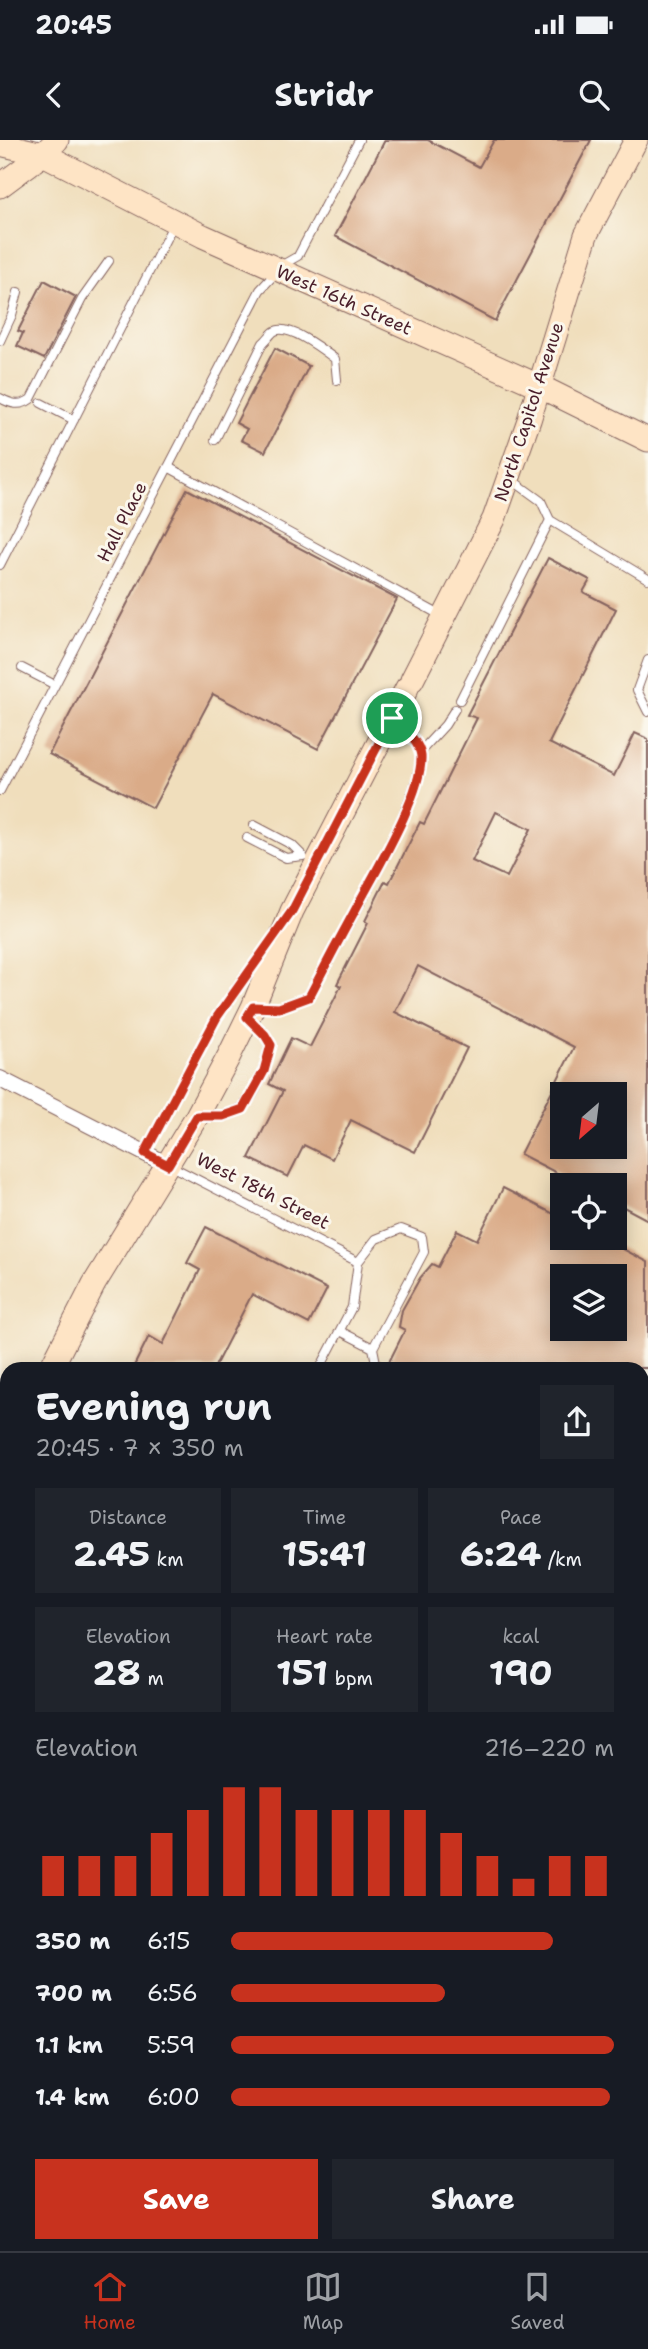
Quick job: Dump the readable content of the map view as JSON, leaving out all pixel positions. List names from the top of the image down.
{
  "streets": {
    "main road": ["West 16th Street", "North Capitol Avenue"],
    "street": ["West 18th Street"],
    "lane": ["Hall Place"]
  },
  "crossings": [
    ["West 16th Street", "North Capitol Avenue"],
    ["West 16th Street", "Hall Place"],
    ["North Capitol Avenue", "West 18th Street"]
  ],
  "north": "bottom left",
  "page": {
    "status": "20:45",
    "header": "Stridr",
    "heading": ["Evening run", "20:45 · 7 × 350 m"],
    "stats": [
      ["Distance", "2.45 km"],
      ["Time", "15:41"],
      ["Pace", "6:24 /km"],
      ["Elevation", "28 m"],
      ["Heart rate", "151 bpm"],
      ["kcal", "190"]
    ],
    "chart": ["Elevation", "216–220 m"],
    "list": [
      {
        "name": "350 m",
        "note": "6:15"
      },
      {
        "name": "700 m",
        "note": "6:56"
      },
      {
        "name": "1.1 km",
        "note": "5:59"
      },
      {
        "name": "1.4 km",
        "note": "6:00"
      }
    ],
    "buttons": ["Save", "Share"],
    "tabs": ["Home", "Map", "Saved"]
  }
}
